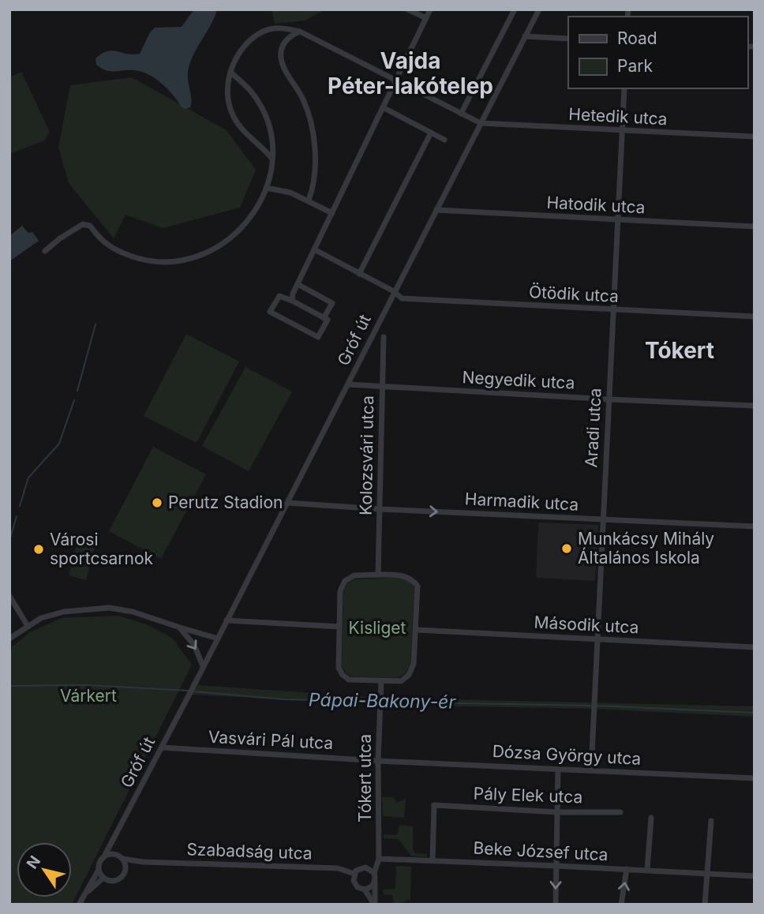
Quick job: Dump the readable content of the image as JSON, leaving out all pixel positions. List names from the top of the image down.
{
  "streets": {
    "street": [
      "Hetedik utca",
      "Hatodik utca",
      "Ötödik utca",
      "Gróf út",
      "Negyedik utca",
      "Aradi utca",
      "Kolozsvári utca",
      "Harmadik utca",
      "Második utca",
      "Vasvári Pál utca",
      "Dózsa György utca",
      "Tókert utca",
      "Pály Elek utca",
      "Szabadság utca",
      "Beke József utca"
    ]
  },
  "crossings": [
    ["Hetedik utca", "Gróf út"],
    ["Hetedik utca", "Aradi utca"],
    ["Hatodik utca", "Gróf út"],
    ["Hatodik utca", "Aradi utca"],
    ["Ötödik utca", "Gróf út"],
    ["Ötödik utca", "Aradi utca"],
    ["Gróf út", "Negyedik utca"],
    ["Gróf út", "Harmadik utca"],
    ["Gróf út", "Vasvári Pál utca"],
    ["Gróf út", "Szabadság utca"],
    ["Negyedik utca", "Aradi utca"],
    ["Negyedik utca", "Kolozsvári utca"],
    ["Aradi utca", "Harmadik utca"],
    ["Aradi utca", "Második utca"],
    ["Aradi utca", "Dózsa György utca"],
    ["Kolozsvári utca", "Harmadik utca"],
    ["Kolozsvári utca", "Második utca"],
    ["Kolozsvári utca", "Tókert utca"],
    ["Második utca", "Tókert utca"],
    ["Vasvári Pál utca", "Dózsa György utca"],
    ["Vasvári Pál utca", "Tókert utca"],
    ["Dózsa György utca", "Tókert utca"],
    ["Tókert utca", "Szabadság utca"],
    ["Tókert utca", "Beke József utca"],
    ["Pály Elek utca", "Beke József utca"]
  ],
  "one_way": ["Harmadik utca"],
  "districts": ["Vajda Péter-lakótelep", "Tókert"],
  "water": ["Pápai-Bakony-ér"],
  "parks": ["Kisliget", "Várkert"],
  "places": ["Perutz Stadion", "Munkácsy Mihály Általános Iskola", "Városi sportcsarnok"],
  "legend": ["Road", "Park"],
  "north": "top left"
}
